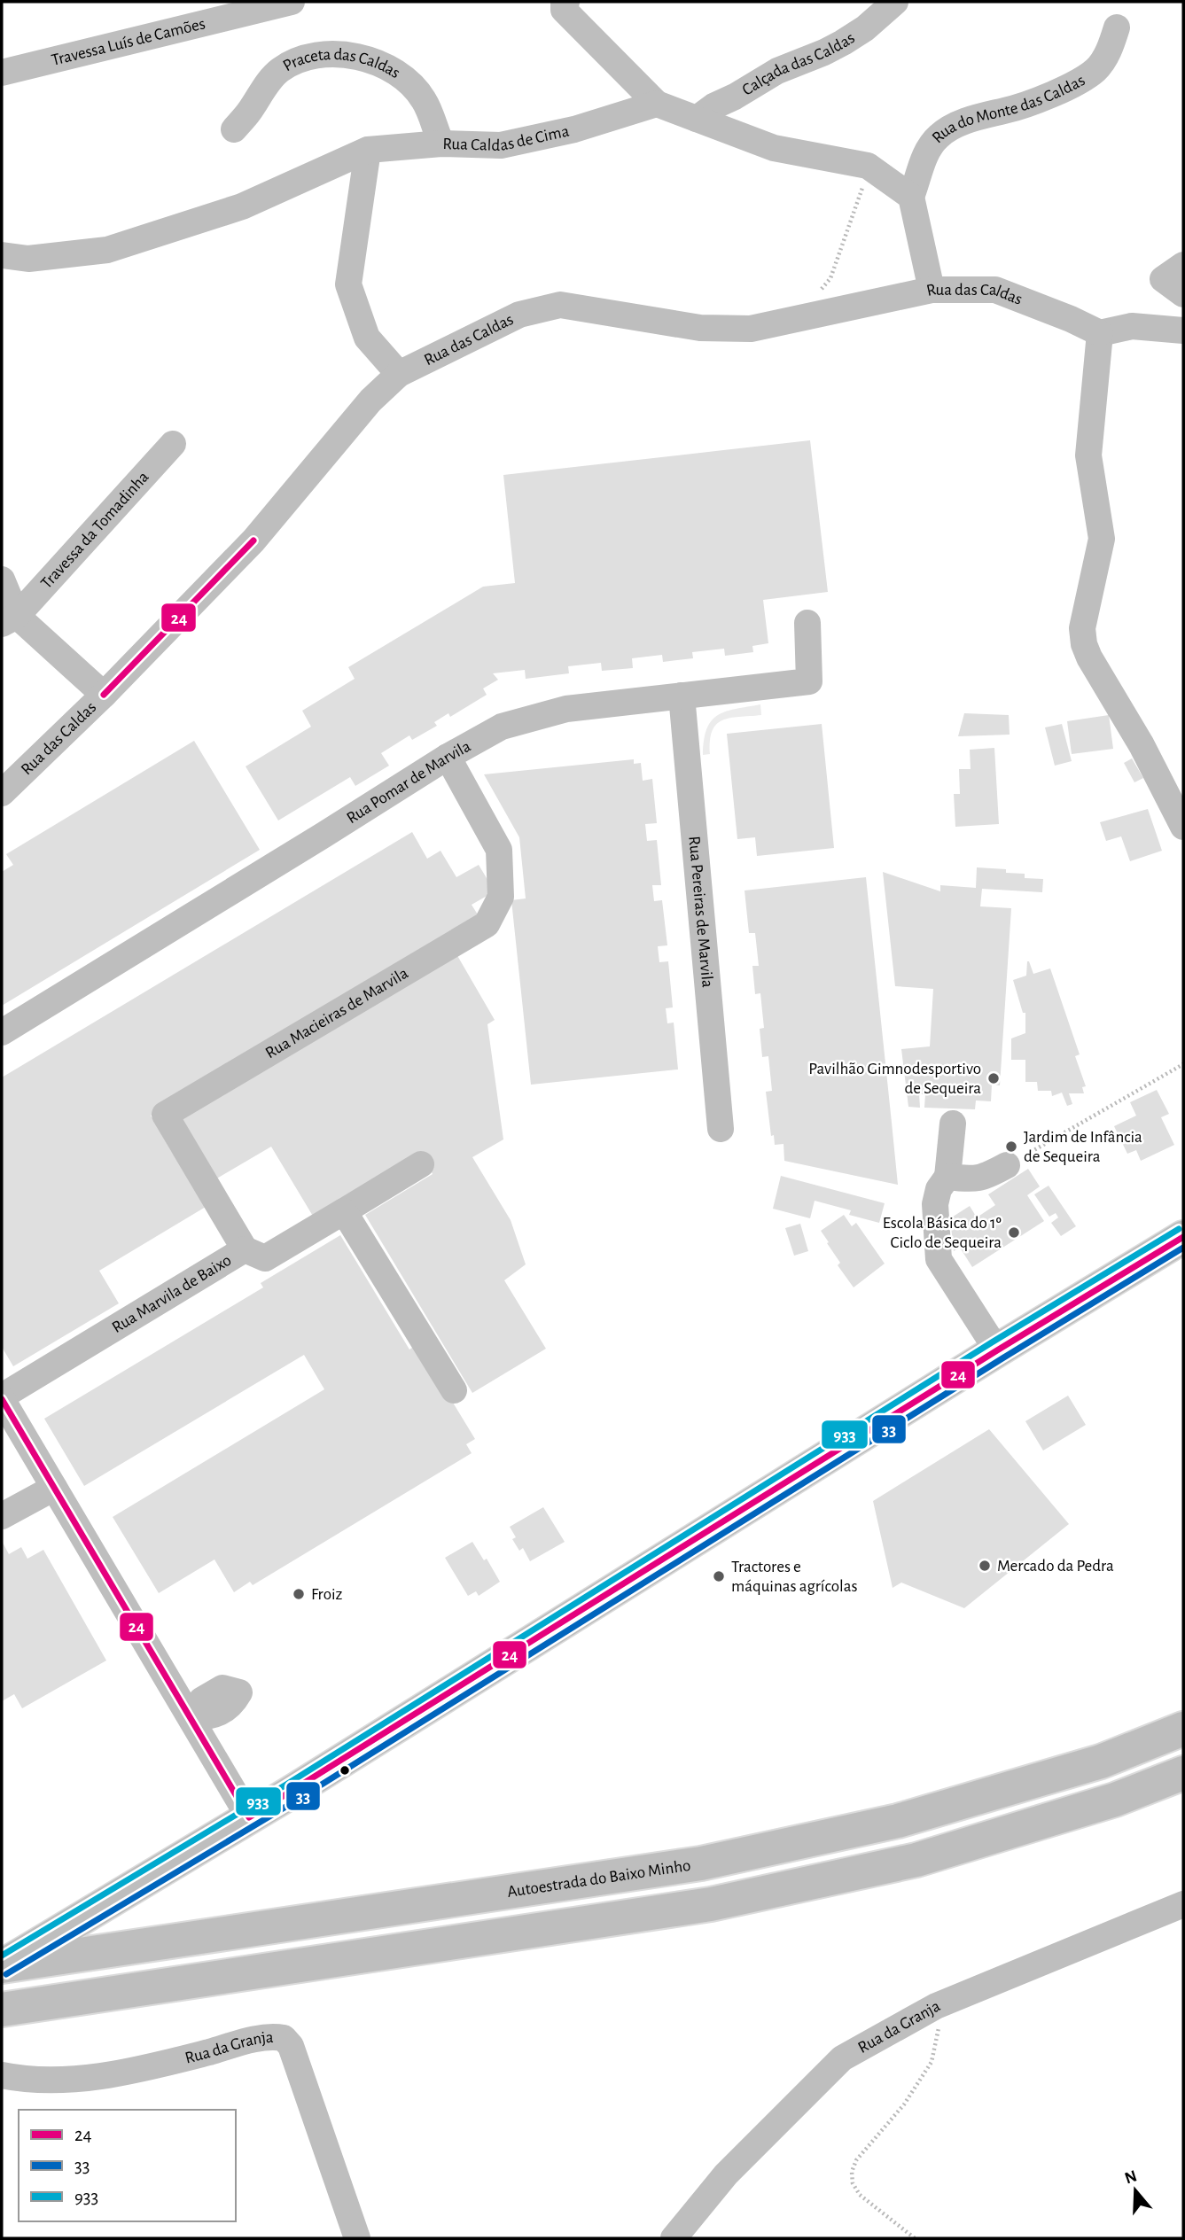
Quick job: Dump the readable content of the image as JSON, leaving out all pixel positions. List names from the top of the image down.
{
  "streets": {
    "highway": ["Autoestrada do Baixo Minho"],
    "street": [
      "Travessa Luís de Camões",
      "Calçada das Caldas",
      "Praceta das Caldas",
      "Rua do Monte das Caldas",
      "Rua Caldas de Cima",
      "Rua das Caldas",
      "Travessa da Tomadinha",
      "Rua Pomar de Marvila",
      "Rua Pereiras de Marvila",
      "Rua Macieiras de Marvila",
      "Rua Marvila de Baixo",
      "Rua da Granja"
    ]
  },
  "crossings": [
    ["Praceta das Caldas", "Rua Caldas de Cima"],
    ["Rua Pomar de Marvila", "Rua Pereiras de Marvila"],
    ["Rua Pomar de Marvila", "Rua Macieiras de Marvila"],
    ["Rua Macieiras de Marvila", "Rua Marvila de Baixo"]
  ],
  "places": [
    "Pavilhão Gimnodesportivo de Sequeira",
    "Jardim de Infância de Sequeira",
    "Escola Básica do 1º Ciclo de Sequeira",
    "Mercado da Pedra",
    "Tractores e máquinas agrícolas",
    "Froiz"
  ],
  "lines": ["transit line 24", "transit line 933", "transit line 33"],
  "legend": ["24", "33", "933"],
  "north": "top"
}
